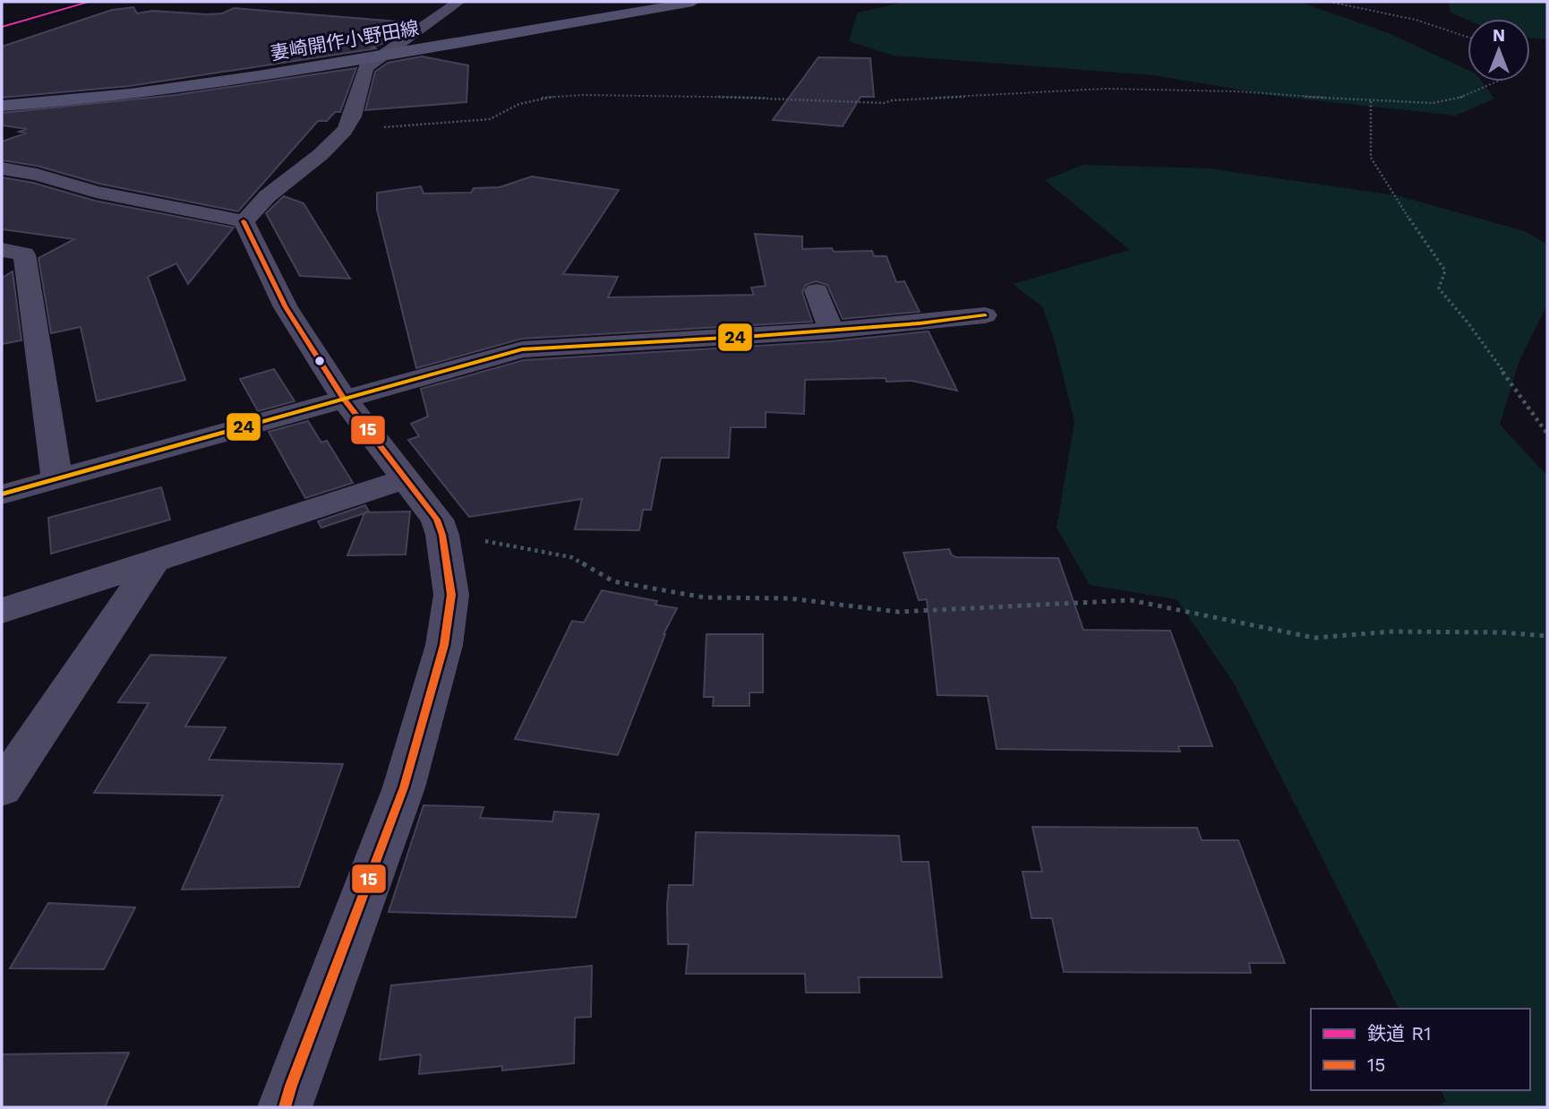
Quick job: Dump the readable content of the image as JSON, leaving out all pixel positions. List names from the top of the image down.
{
  "streets": {
    "main road": ["妻崎開作小野田線"]
  },
  "lines": ["rail line R1", "transit line 15", "transit line 24"],
  "legend": ["鉄道 R1", "15"],
  "north": "top"
}
